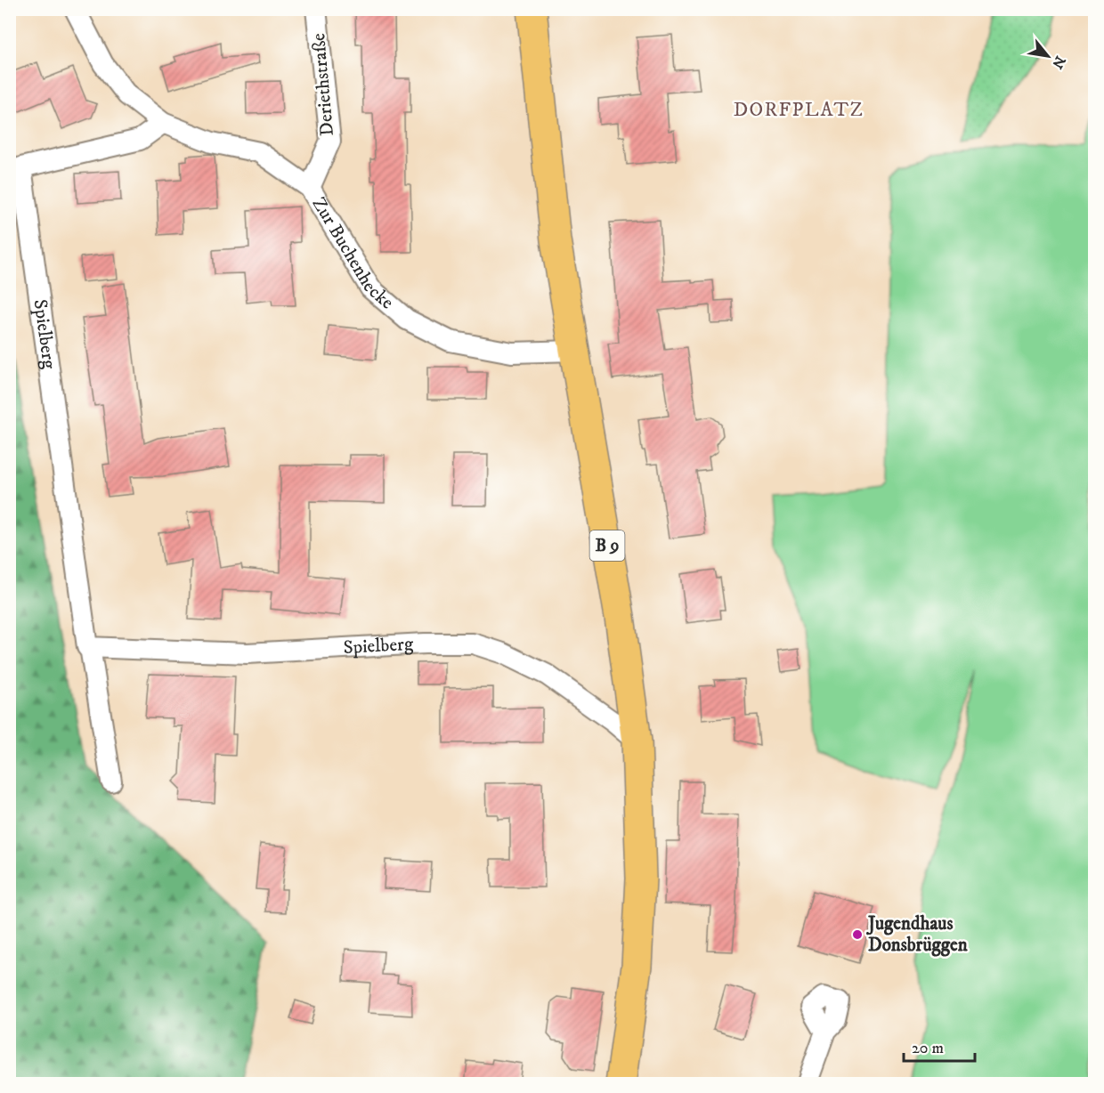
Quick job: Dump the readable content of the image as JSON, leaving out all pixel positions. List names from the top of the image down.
{
  "streets": {
    "main road": ["B 9"],
    "street": ["Deriethstraße", "Zur Buchenhecke", "Spielberg"]
  },
  "crossings": [
    ["Deriethstraße", "Zur Buchenhecke"],
    ["Zur Buchenhecke", "Spielberg"],
    ["Zur Buchenhecke", "B 9"],
    ["Spielberg", "B 9"]
  ],
  "districts": ["DORFPLATZ"],
  "places": ["Jugendhaus Donsbrüggen"],
  "scale_bar": "20 m",
  "north": "bottom right"
}
